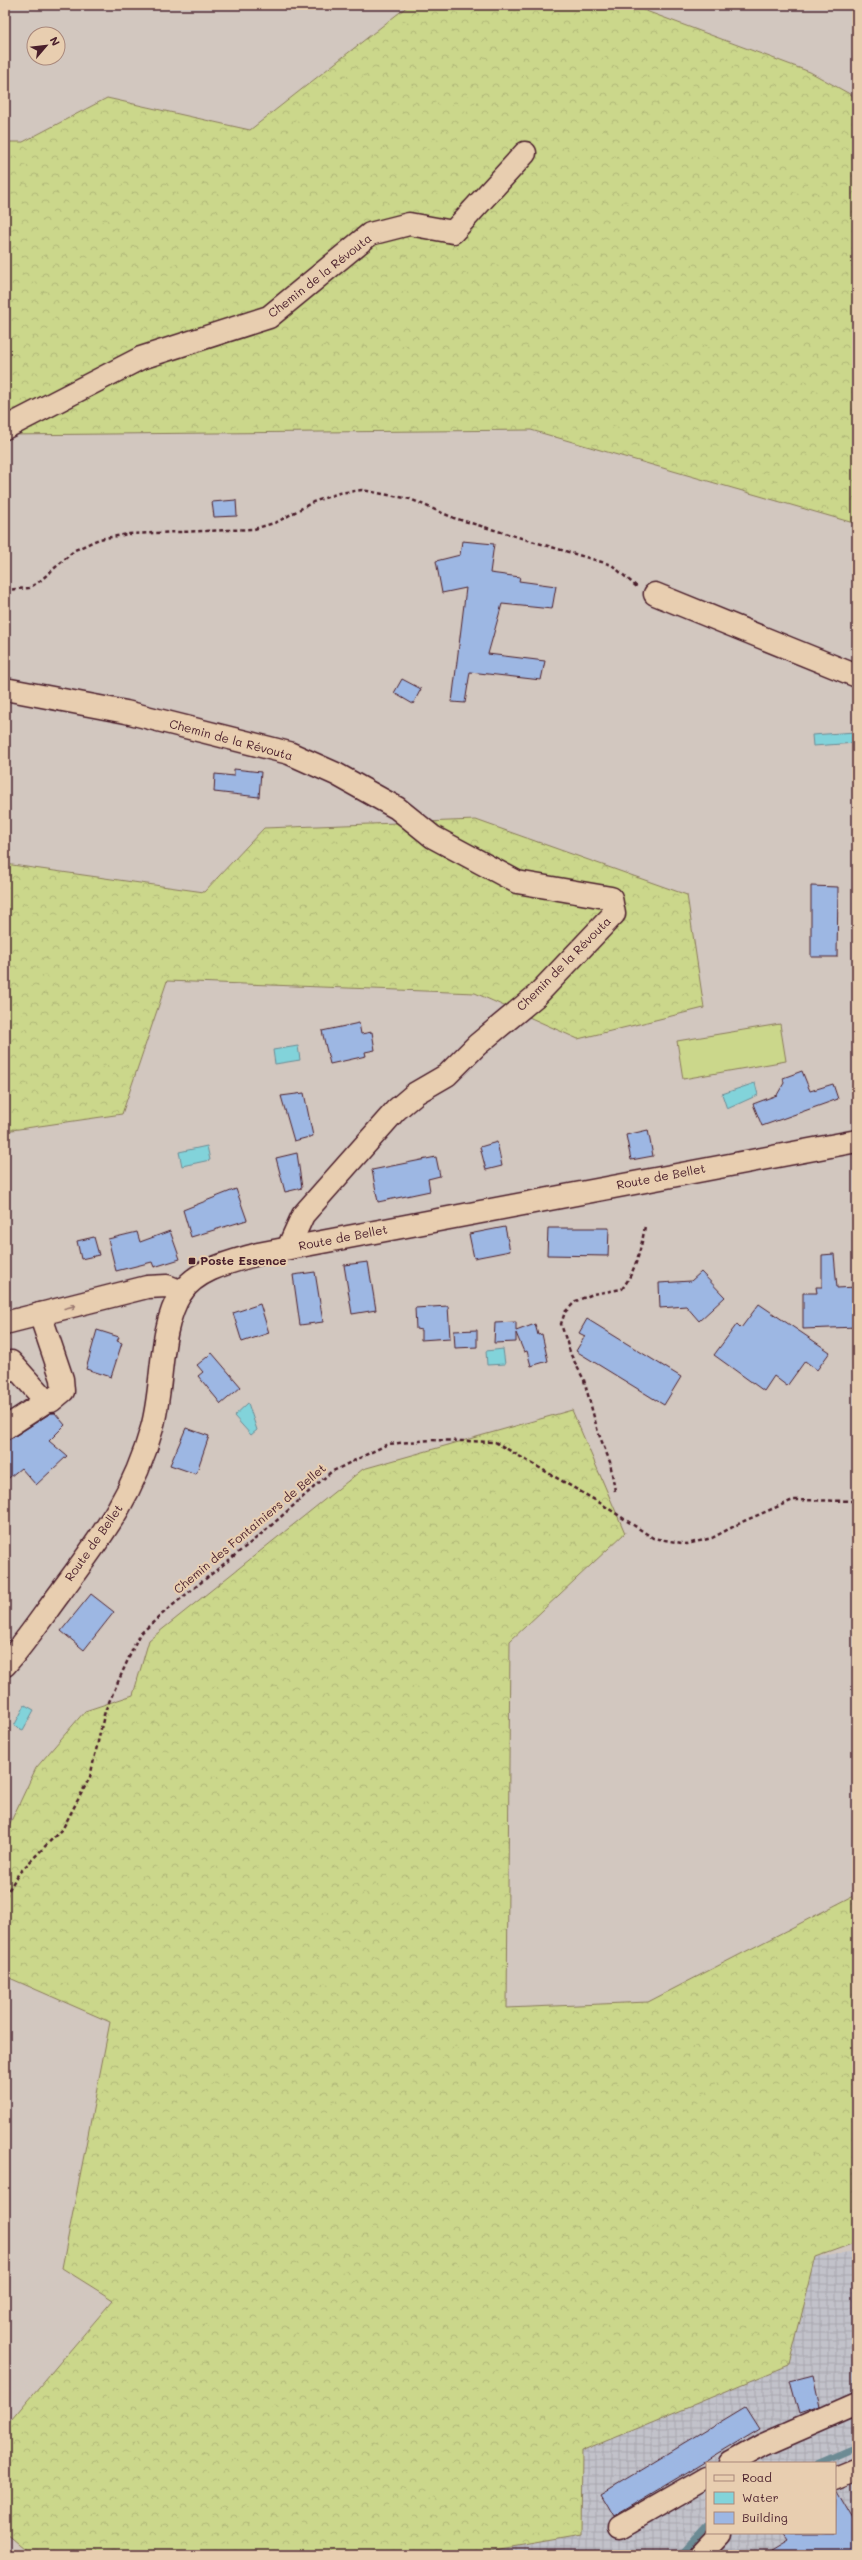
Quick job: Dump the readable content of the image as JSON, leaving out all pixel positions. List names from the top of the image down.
{
  "streets": {
    "street": ["Chemin de la Révouta", "Route de Bellet"],
    "path": ["Chemin des Fontainiers de Bellet"]
  },
  "crossings": [
    ["Chemin de la Révouta", "Route de Bellet"]
  ],
  "places": {
    "transit": ["Poste Essence"]
  },
  "legend": ["Road", "Water", "Building"],
  "north": "top right"
}
